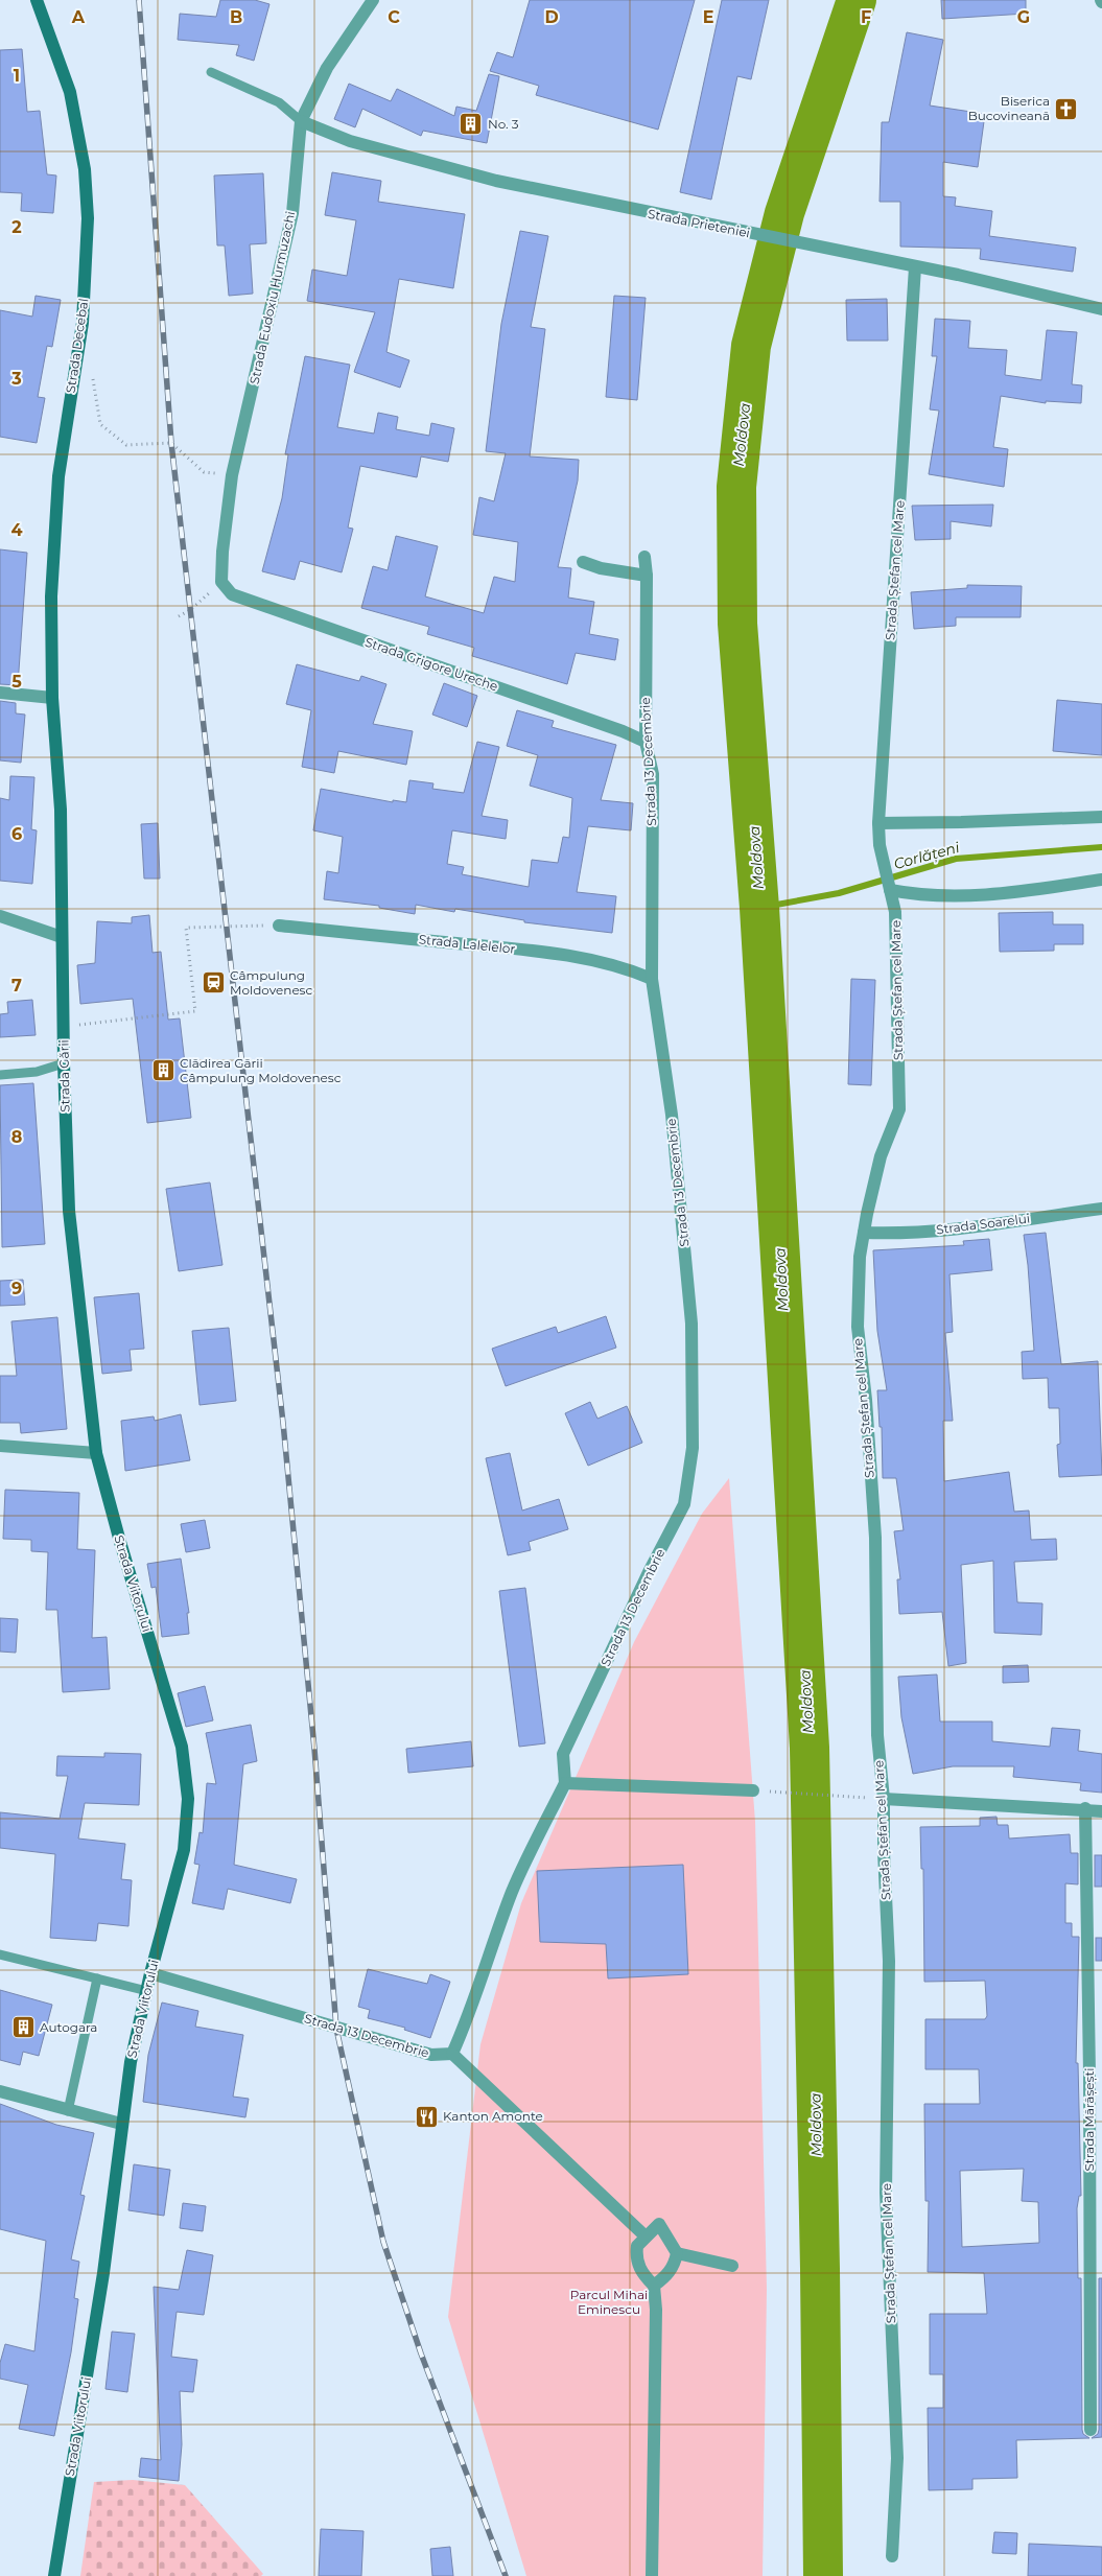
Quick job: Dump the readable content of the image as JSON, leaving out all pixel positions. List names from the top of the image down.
{
  "streets": {
    "street": [
      "Strada Prieteniei",
      "Strada Eudoxiu Hurmuzachi",
      "Strada Decebal",
      "Strada Ștefan cel Mare",
      "Strada Grigore Ureche",
      "Strada 13 Decembrie",
      "Strada Lalelelor",
      "Strada Gării",
      "Strada Soarelui",
      "Strada Viitorului",
      "Strada Mărășești"
    ]
  },
  "crossings": [
    ["Strada Prieteniei", "Strada Eudoxiu Hurmuzachi"],
    ["Strada Prieteniei", "Strada Ștefan cel Mare"],
    ["Strada Eudoxiu Hurmuzachi", "Strada Grigore Ureche"],
    ["Strada Decebal", "Strada Gării"],
    ["Strada Ștefan cel Mare", "Strada Soarelui"],
    ["Strada Grigore Ureche", "Strada 13 Decembrie"],
    ["Strada 13 Decembrie", "Strada Lalelelor"],
    ["Strada 13 Decembrie", "Strada Viitorului"],
    ["Strada Gării", "Strada Viitorului"]
  ],
  "water": ["Moldova", "Corlățeni"],
  "parks": ["Parcul Mihai Eminescu"],
  "places": {
    "church": ["Biserica Bucovineană"],
    "building": ["No. 3", "Clădirea Gării Câmpulung Moldovenesc", "Autogara"],
    "station": ["Câmpulung Moldovenesc"],
    "restaurant": ["Kanton Amonte"]
  },
  "grid": {
    "columns": [
      "A",
      "B",
      "C",
      "D",
      "E",
      "F",
      "G"
    ],
    "rows": [
      "1",
      "2",
      "3",
      "4",
      "5",
      "6",
      "7",
      "8",
      "9"
    ]
  }
}
